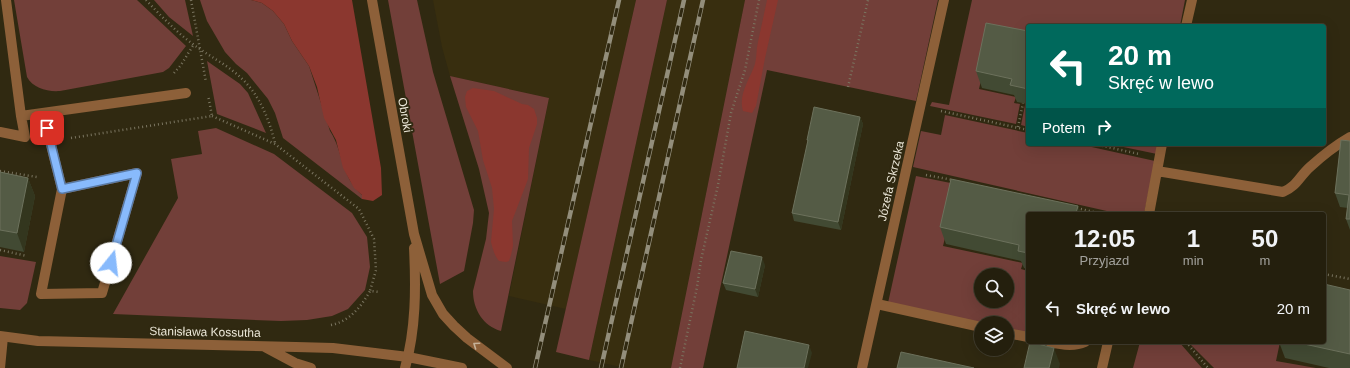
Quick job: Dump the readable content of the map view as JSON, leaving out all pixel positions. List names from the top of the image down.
{
  "streets": {
    "street": ["Obroki", "Józefa Skrzeka", "Stanisława Kossutha"]
  },
  "crossings": [
    ["Obroki", "Stanisława Kossutha"]
  ],
  "page": {
    "turn": ["20 m", "Skręć w lewo"],
    "then": "Potem",
    "eta": [
      "12:05",
      "Przyjazd",
      "1",
      "min",
      "50",
      "m"
    ],
    "list": [
      {
        "name": "Skręć w lewo",
        "value": "20 m"
      }
    ]
  }
}
